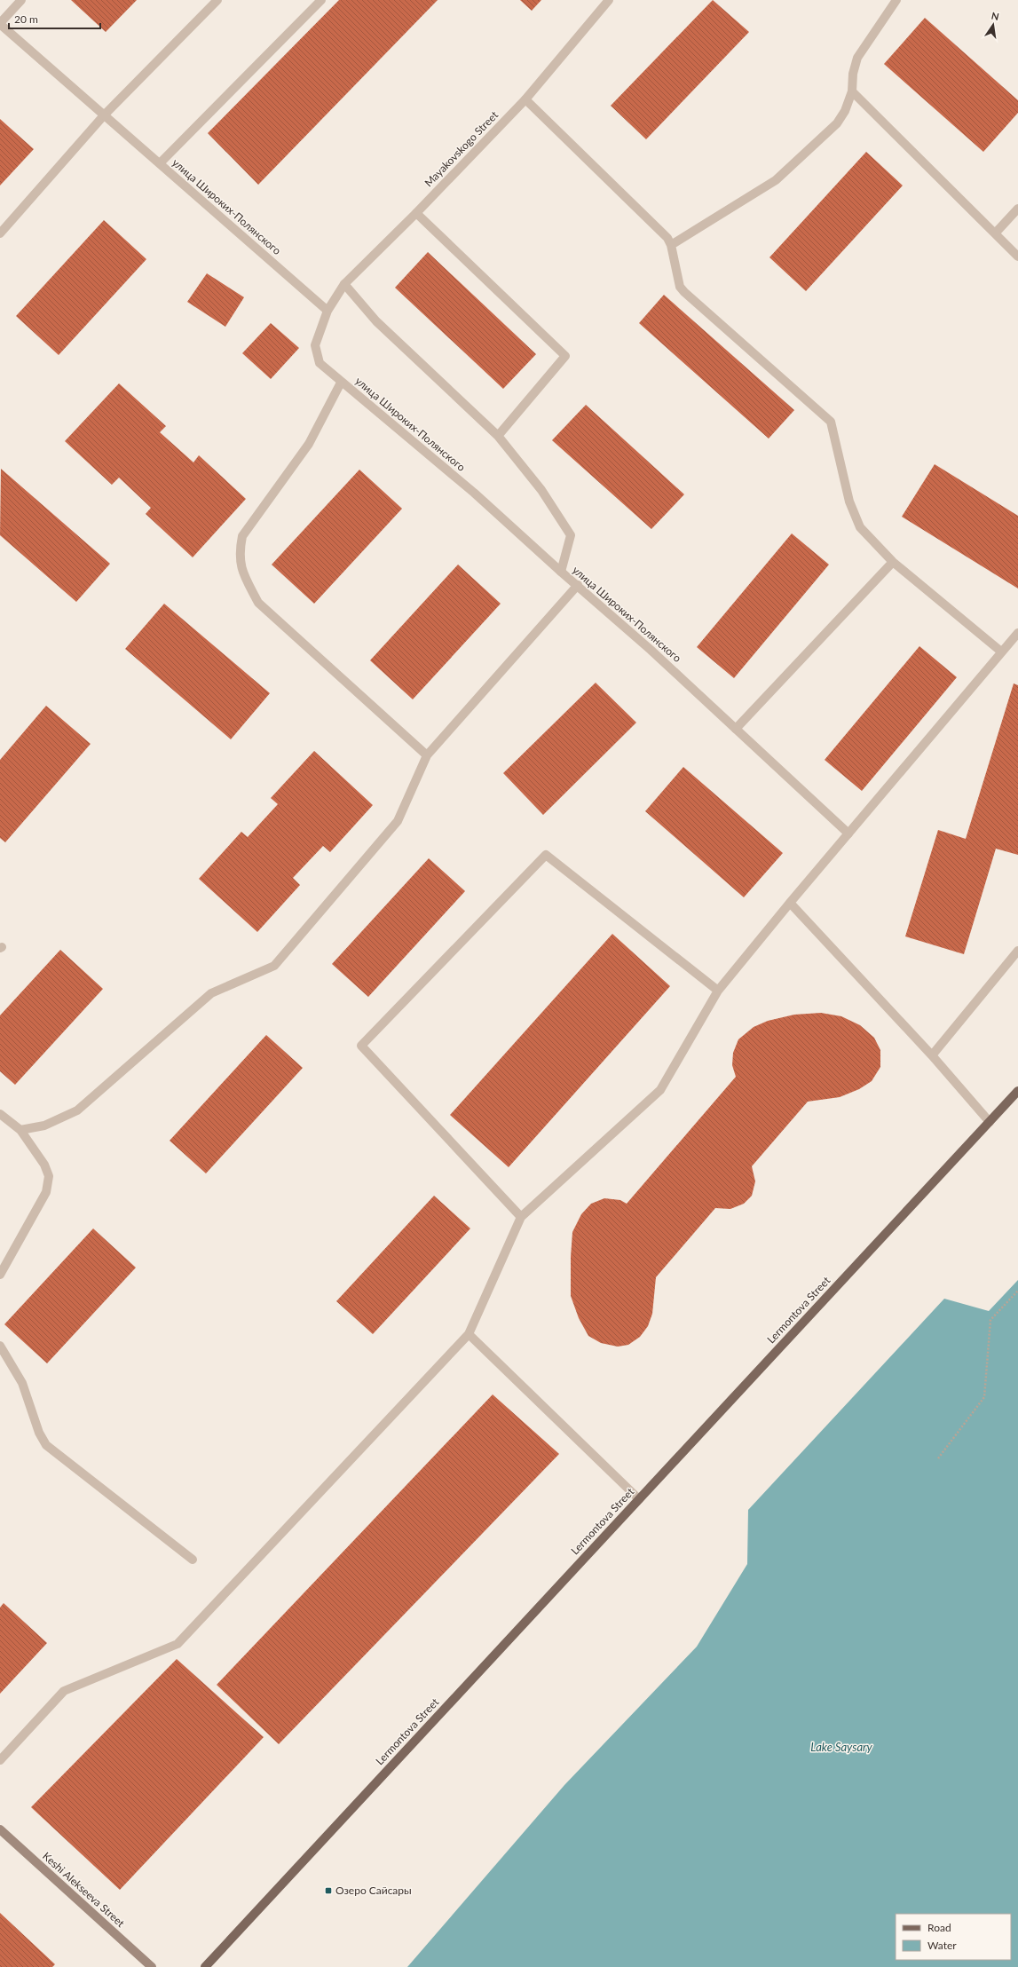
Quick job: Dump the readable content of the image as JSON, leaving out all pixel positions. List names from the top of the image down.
{
  "streets": {
    "main road": ["Lermontova Street", "Keshi Alekseeva Street"],
    "street": ["Mayakovskogo Street", "улица Широких-Полянского"]
  },
  "crossings": [
    ["Mayakovskogo Street", "улица Широких-Полянского"]
  ],
  "water": ["Lake Saysary"],
  "places": {
    "transit": ["Озеро Сайсары"]
  },
  "legend": ["Road", "Water"],
  "scale_bar": "20 m",
  "north": "top"
}
